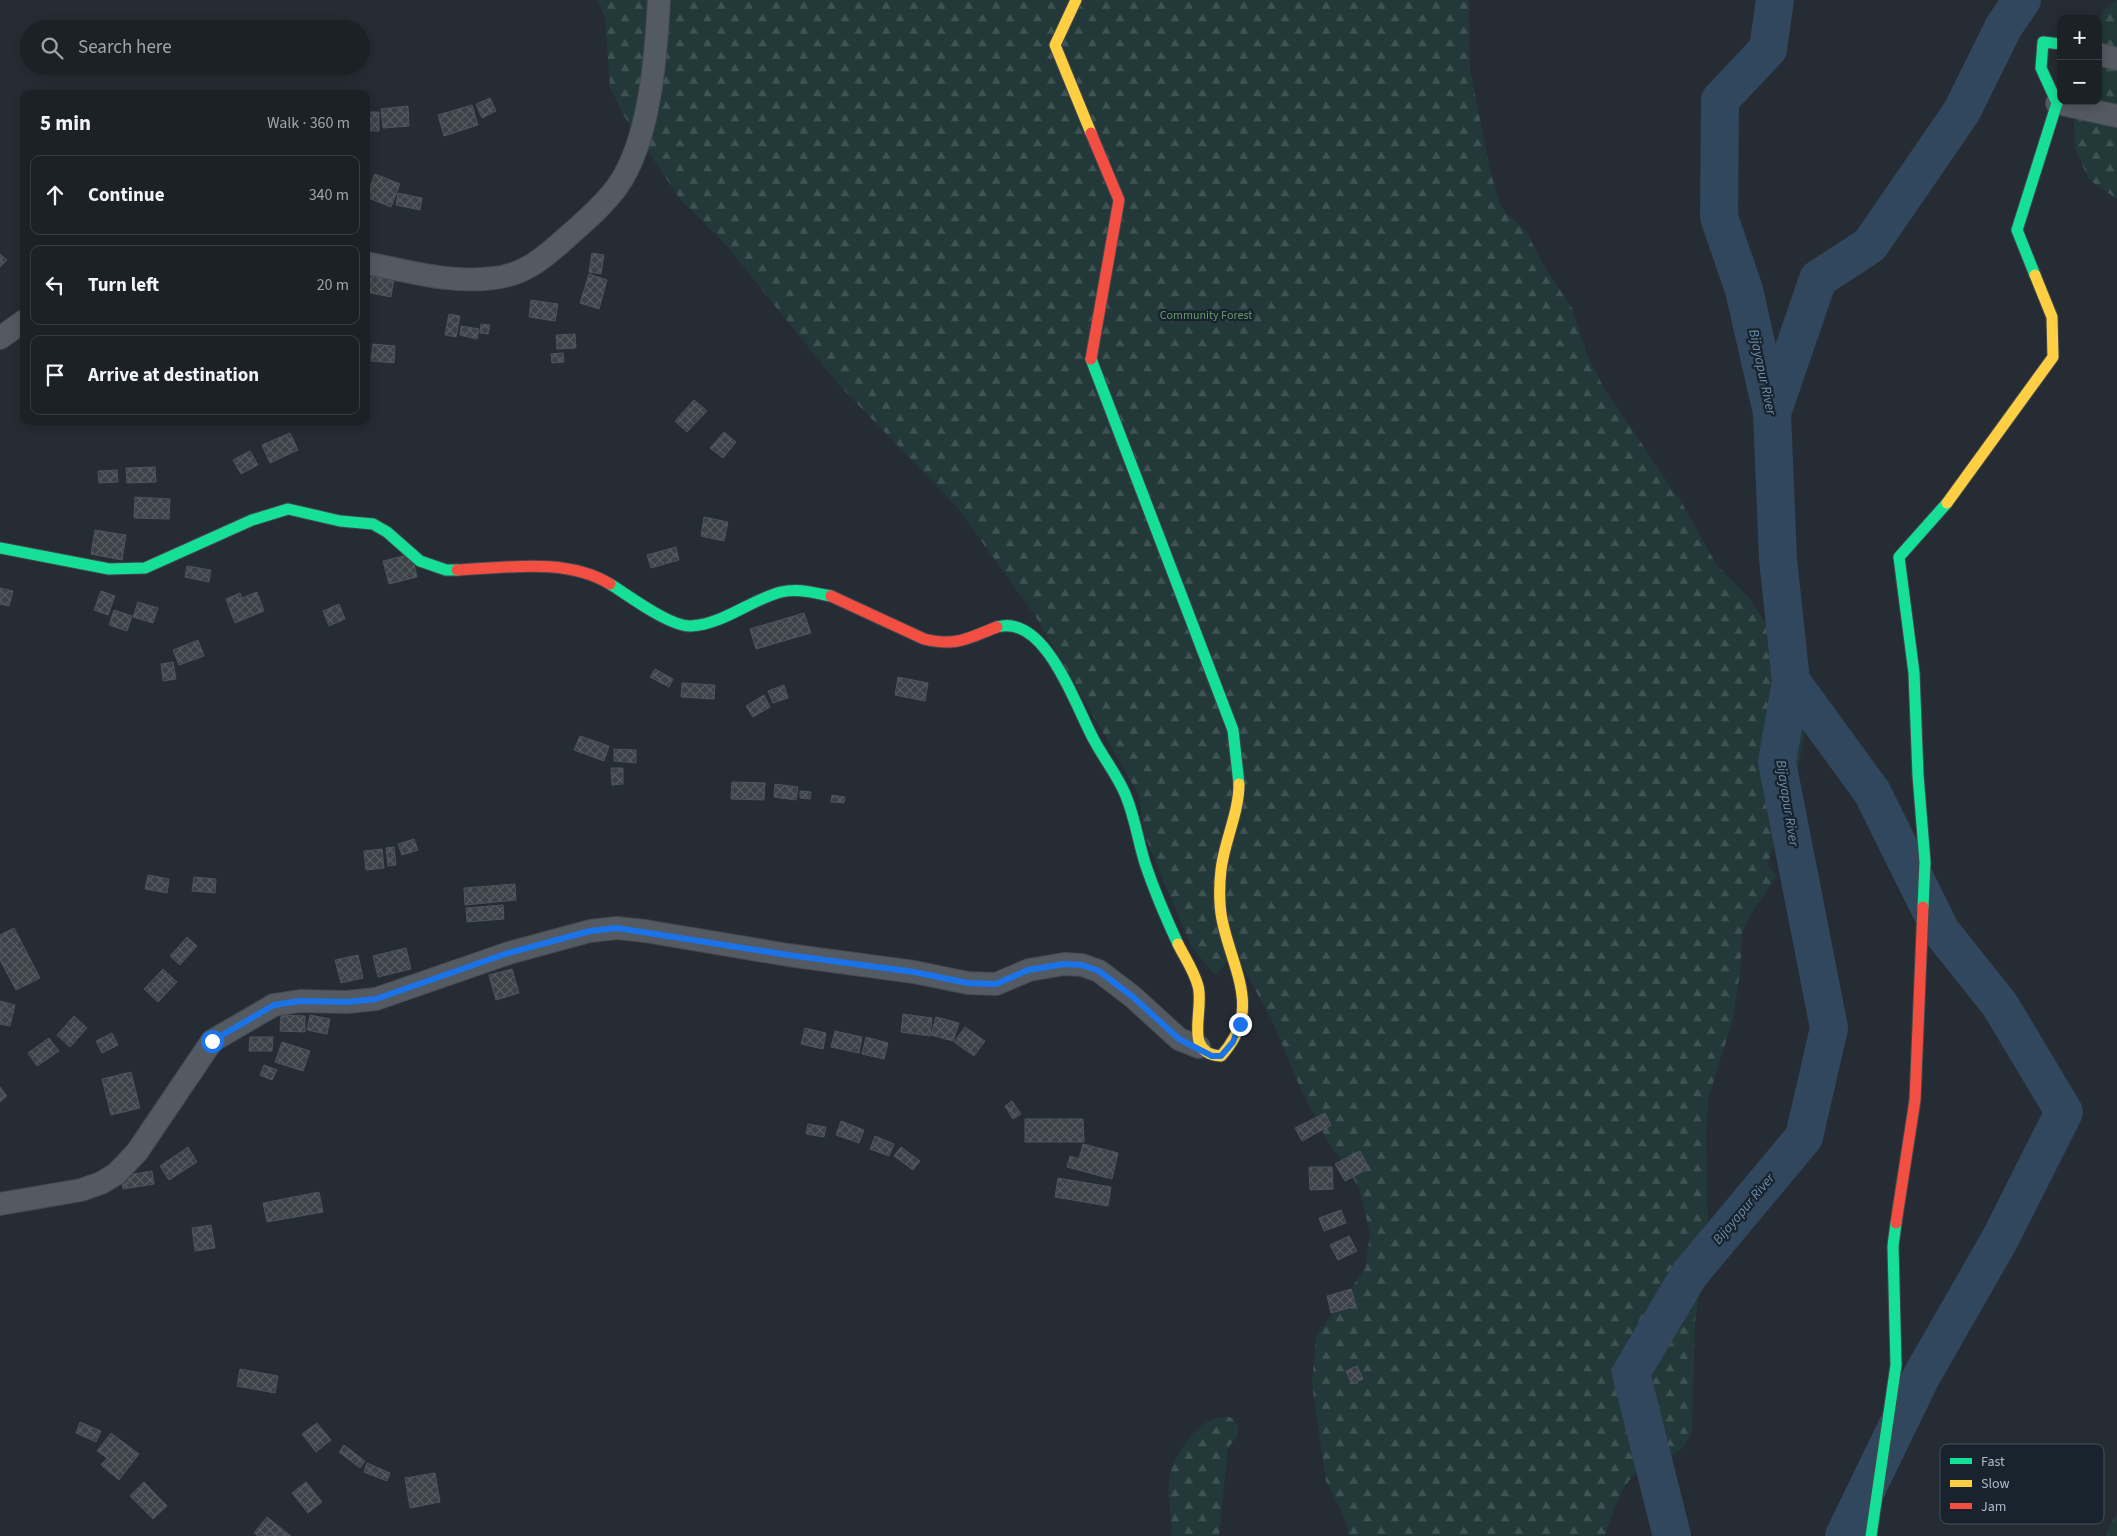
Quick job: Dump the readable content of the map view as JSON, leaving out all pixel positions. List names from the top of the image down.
{
  "water": ["Bijayapur River"],
  "parks": ["Community Forest"],
  "legend": ["Fast", "Slow", "Jam"],
  "page": {
    "map_buttons": ["+", "−"],
    "search": "Search here",
    "heading": ["5 min", "Walk · 360 m"],
    "list": [
      ["Continue", "340 m"],
      ["Turn left", "20 m"],
      "Arrive at destination"
    ]
  }
}
